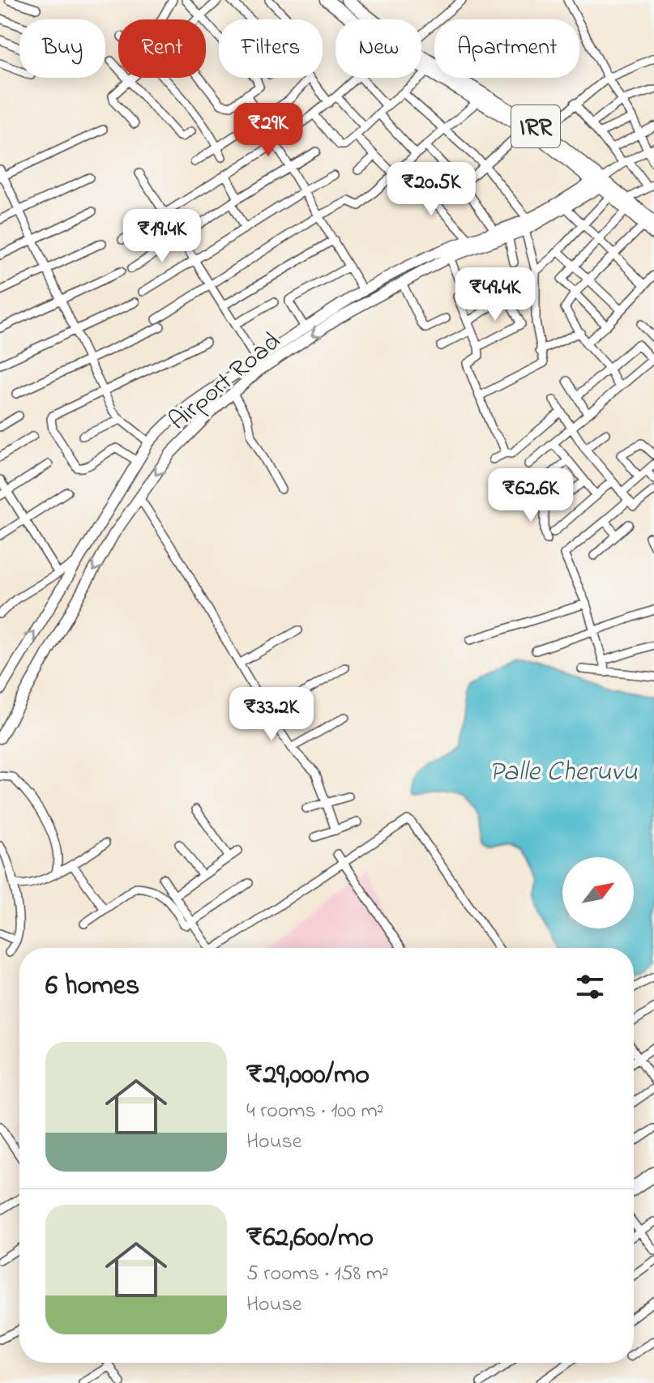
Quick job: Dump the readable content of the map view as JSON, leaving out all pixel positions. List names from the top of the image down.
{
  "streets": {
    "highway": ["IRR"],
    "main road": ["Airport Road"]
  },
  "crossings": [
    ["IRR", "Airport Road"]
  ],
  "water": ["Palle Cheruvu"],
  "north": "top right",
  "page": {
    "chip": [
      "Buy",
      "Rent",
      "Filters",
      "New",
      "Apartment"
    ],
    "price": [
      "₹29K",
      "₹20.5K",
      "₹19.4K",
      "₹49.4K",
      "₹62.6K",
      "₹33.2K"
    ],
    "heading": "6 homes",
    "list": [
      {
        "name": "₹29,000/mo",
        "note": "4 rooms · 100 m² · House"
      },
      {
        "name": "₹62,600/mo",
        "note": "5 rooms · 158 m² · House"
      }
    ]
  }
}
